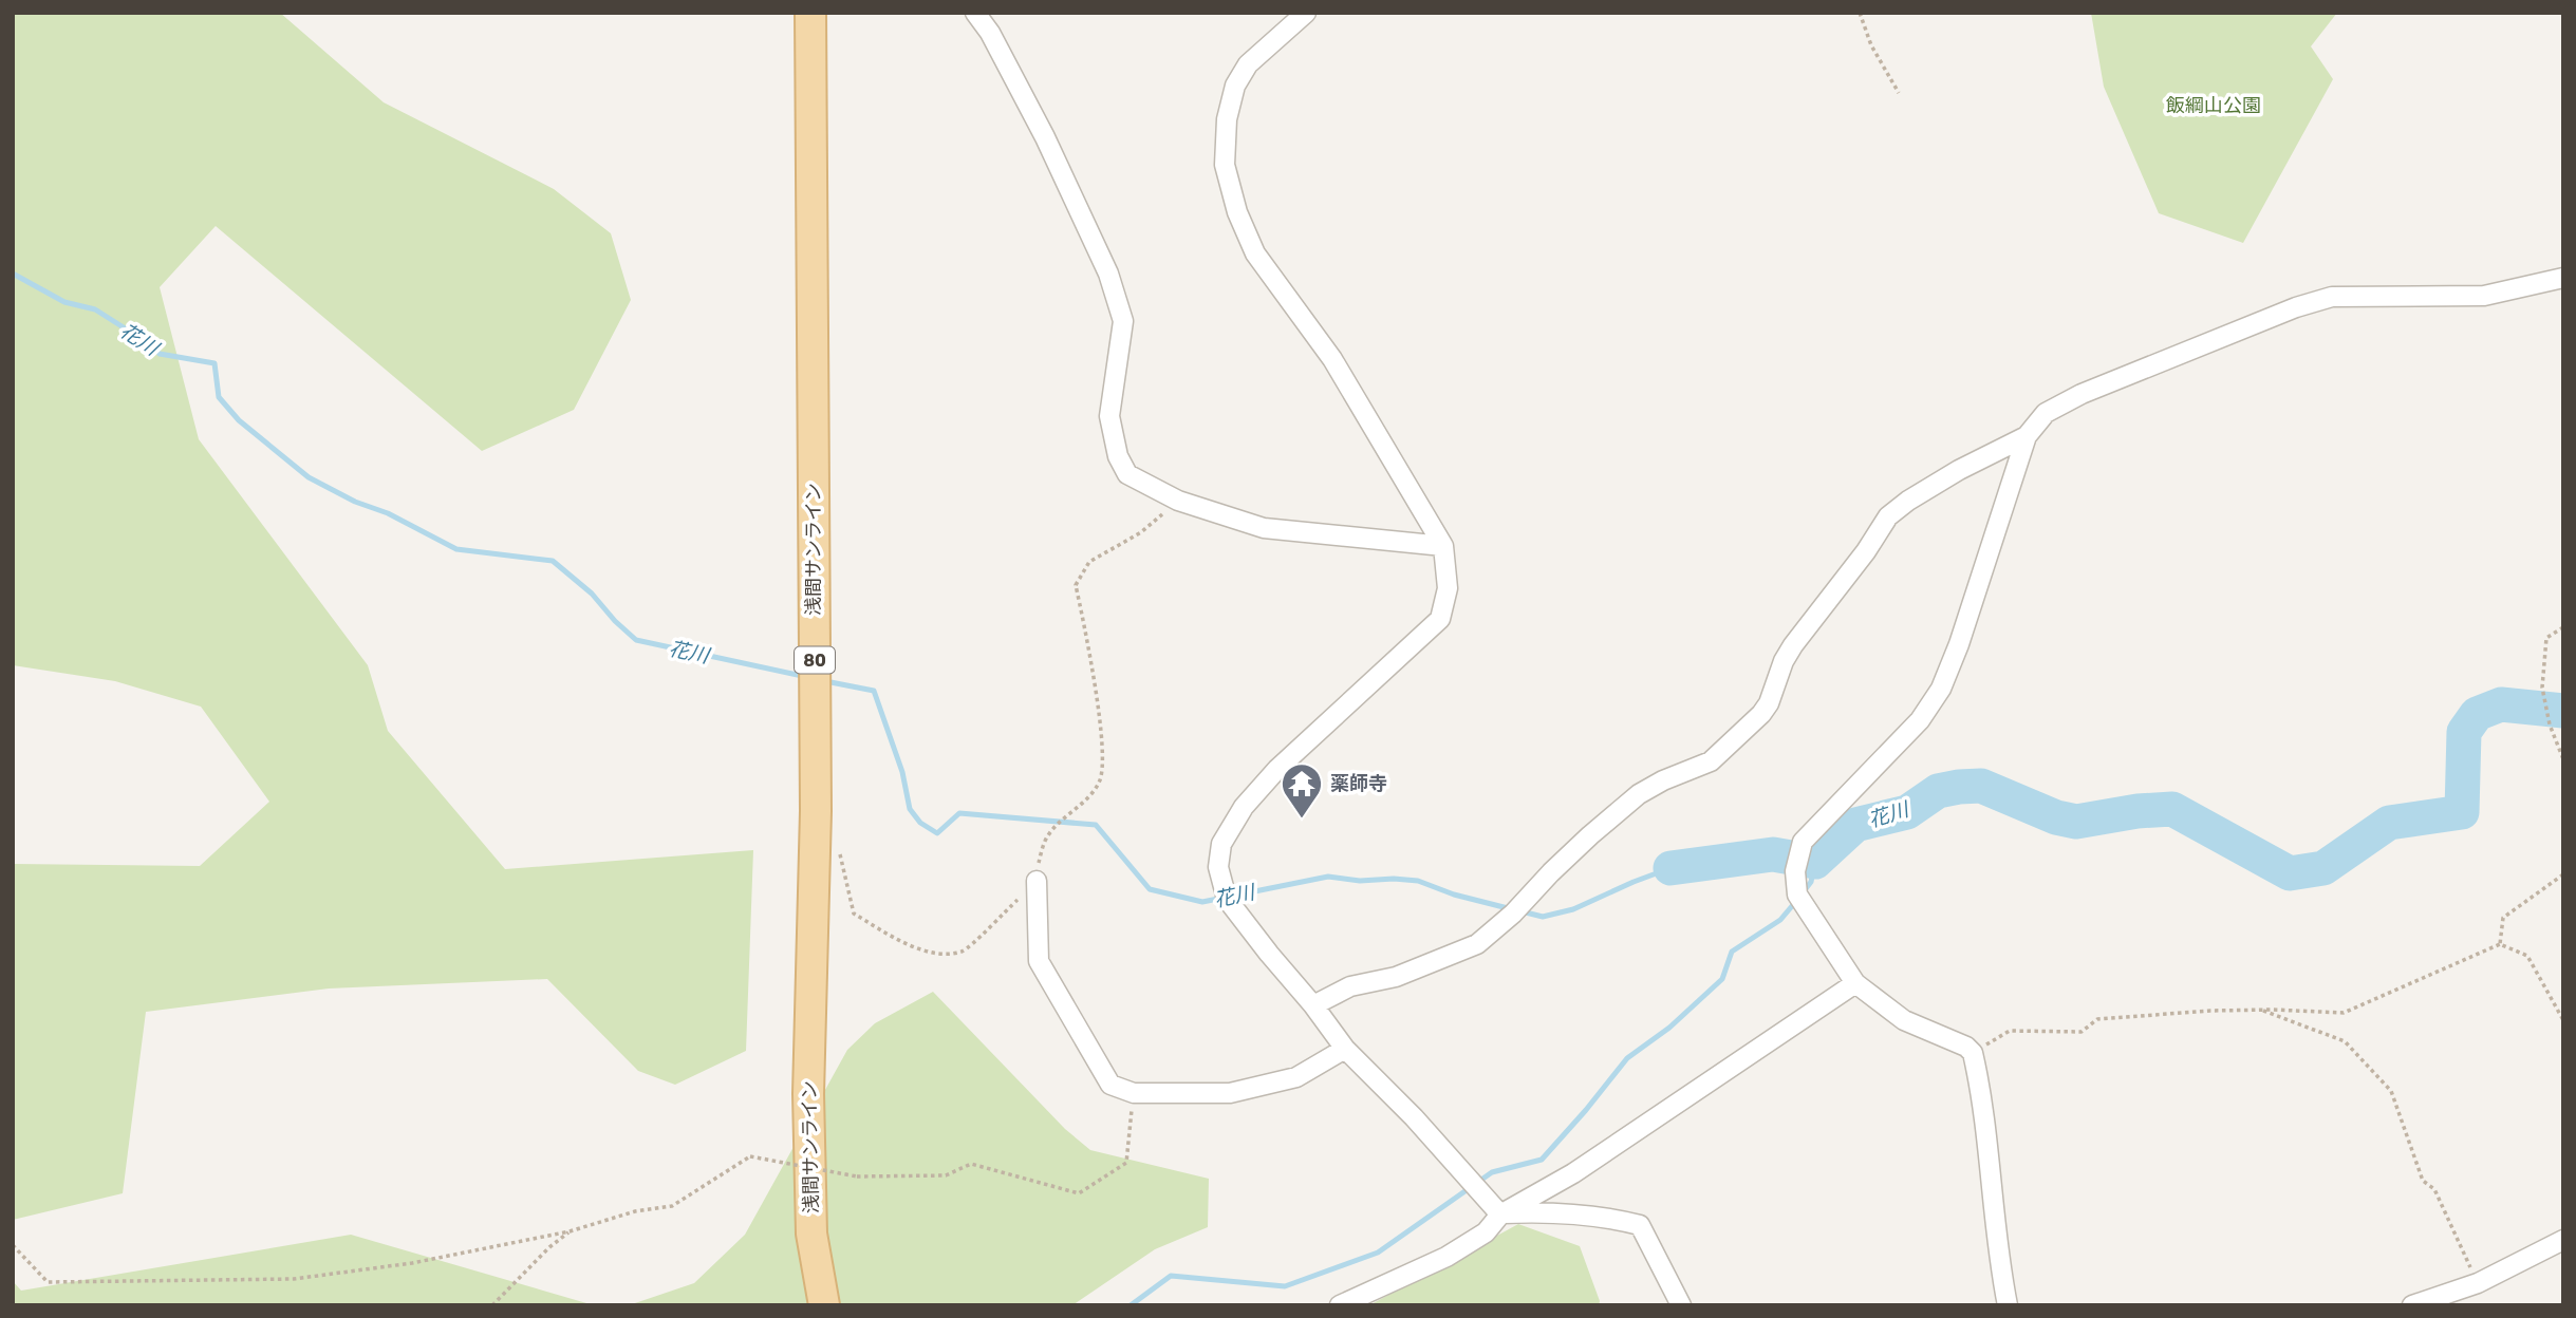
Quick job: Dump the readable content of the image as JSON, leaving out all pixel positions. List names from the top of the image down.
{
  "streets": {
    "main road": ["浅間サンライン", "80"]
  },
  "water": ["花川"],
  "parks": ["飯綱山公園"],
  "places": {
    "temple": ["薬師寺"]
  }
}
